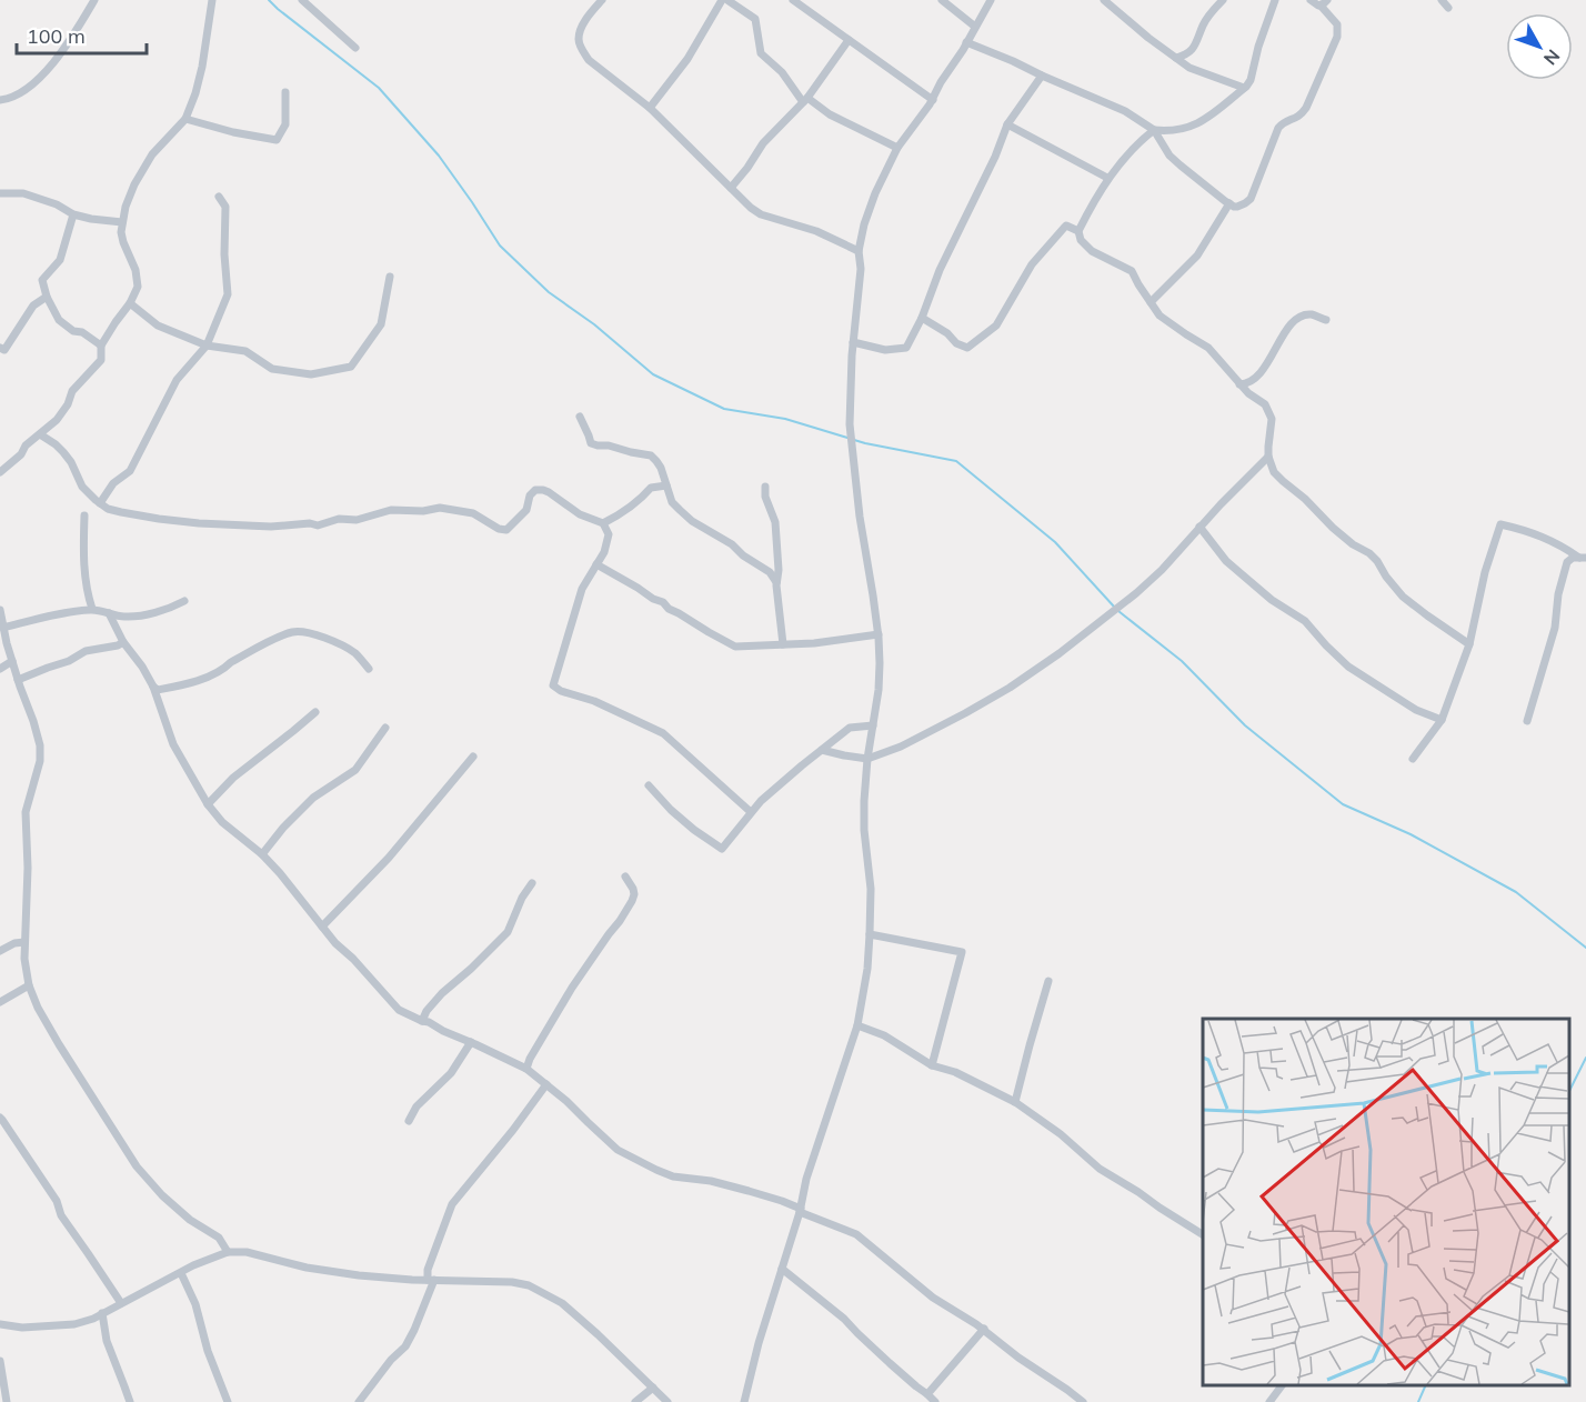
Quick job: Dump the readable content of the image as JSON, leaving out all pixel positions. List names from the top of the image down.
{
  "scale_bar": "100 m",
  "north": "bottom right"
}
